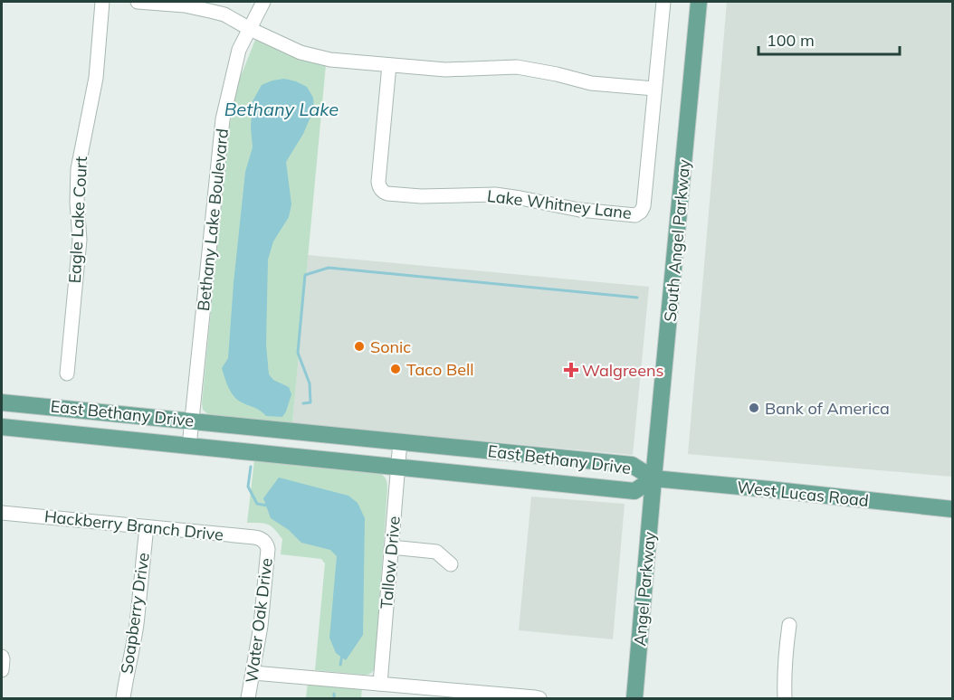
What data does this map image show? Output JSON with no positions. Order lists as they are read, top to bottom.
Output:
{
  "streets": {
    "main road": [
      "South Angel Parkway",
      "East Bethany Drive",
      "West Lucas Road",
      "Angel Parkway"
    ],
    "street": [
      "Lake Whitney Lane",
      "Eagle Lake Court",
      "Bethany Lake Boulevard",
      "Hackberry Branch Drive",
      "Tallow Drive",
      "Soapberry Drive",
      "Water Oak Drive"
    ]
  },
  "crossings": [
    ["Bethany Lake Boulevard", "East Bethany Drive"],
    ["South Angel Parkway", "East Bethany Drive"],
    ["South Angel Parkway", "West Lucas Road"],
    ["South Angel Parkway", "Angel Parkway"],
    ["East Bethany Drive", "West Lucas Road"],
    ["East Bethany Drive", "Tallow Drive"],
    ["East Bethany Drive", "Angel Parkway"],
    ["West Lucas Road", "Angel Parkway"],
    ["Hackberry Branch Drive", "Soapberry Drive"],
    ["Hackberry Branch Drive", "Water Oak Drive"]
  ],
  "water": ["Bethany Lake"],
  "places": {
    "other": ["Sonic", "Taco Bell", "Bank of America"],
    "health": ["Walgreens"]
  },
  "scale_bar": "100 m"
}
